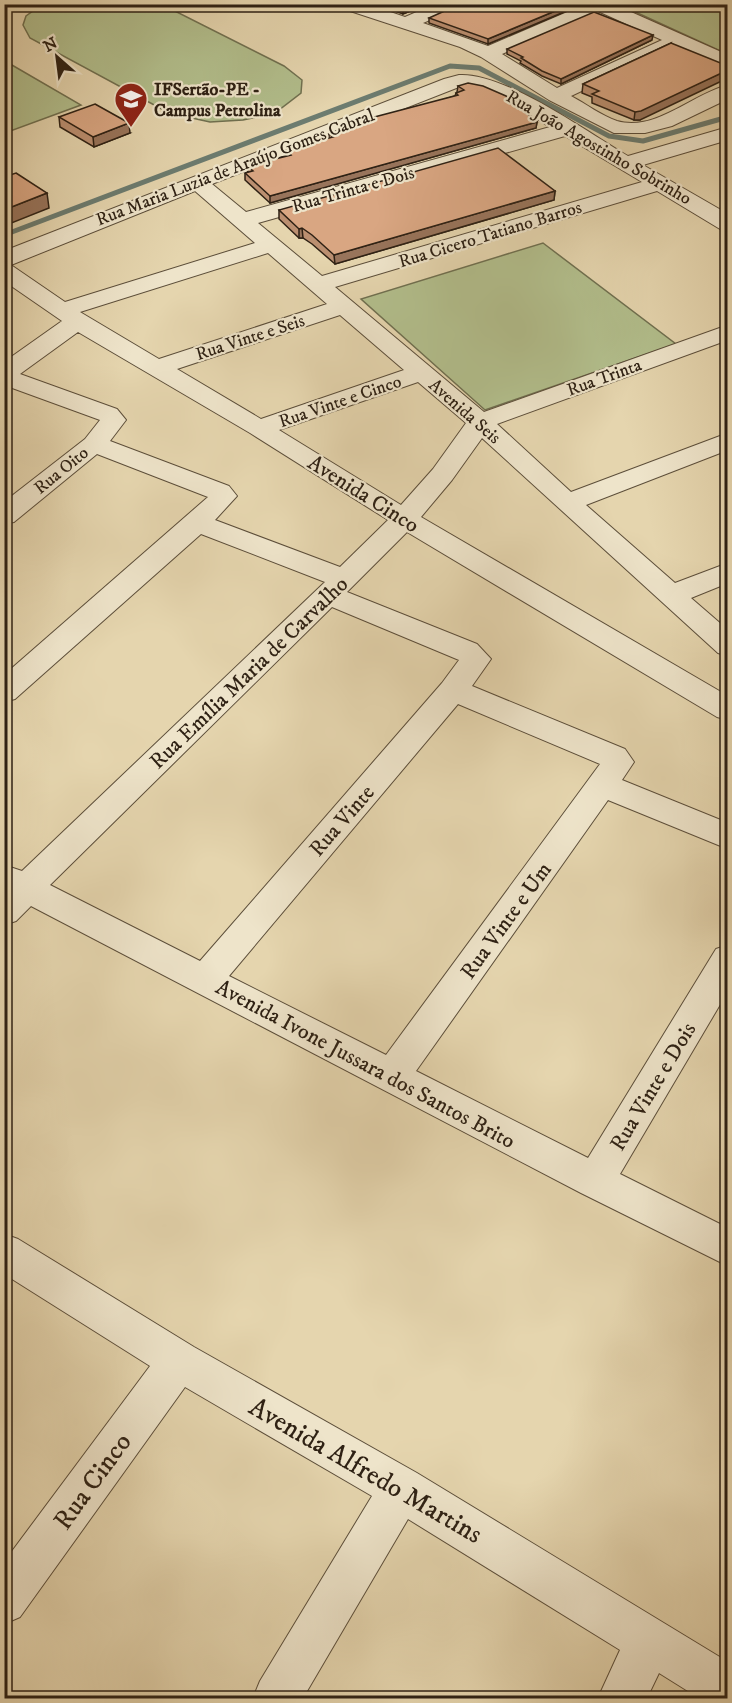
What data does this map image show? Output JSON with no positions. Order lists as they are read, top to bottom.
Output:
{
  "streets": {
    "street": [
      "Rua João Agostinho Sobrinho",
      "Rua Maria Luzia de Araújo Gomes Cabral",
      "Rua Trinta e Dois",
      "Rua Cicero Tatiano Barros",
      "Rua Vinte e Seis",
      "Rua Trinta",
      "Rua Vinte e Cinco",
      "Avenida Seis",
      "Rua Oito",
      "Avenida Cinco",
      "Rua Emília Maria de Carvalho",
      "Rua Vinte",
      "Rua Vinte e Um",
      "Avenida Ivone Jussara dos Santos Brito",
      "Rua Vinte e Dois",
      "Avenida Alfredo Martins",
      "Rua Cinco"
    ]
  },
  "crossings": [
    ["Rua João Agostinho Sobrinho", "Rua Maria Luzia de Araújo Gomes Cabral"],
    ["Rua João Agostinho Sobrinho", "Rua Trinta e Dois"],
    ["Rua João Agostinho Sobrinho", "Rua Cicero Tatiano Barros"],
    ["Rua Maria Luzia de Araújo Gomes Cabral", "Avenida Seis"],
    ["Rua Trinta e Dois", "Avenida Seis"],
    ["Rua Cicero Tatiano Barros", "Avenida Seis"],
    ["Rua Vinte e Seis", "Avenida Seis"],
    ["Rua Vinte e Seis", "Avenida Cinco"],
    ["Rua Trinta", "Avenida Seis"],
    ["Rua Trinta", "Rua Emília Maria de Carvalho"],
    ["Rua Vinte e Cinco", "Avenida Seis"],
    ["Rua Vinte e Cinco", "Avenida Cinco"],
    ["Avenida Seis", "Rua Emília Maria de Carvalho"],
    ["Avenida Cinco", "Rua Emília Maria de Carvalho"],
    ["Rua Emília Maria de Carvalho", "Rua Vinte"],
    ["Rua Emília Maria de Carvalho", "Avenida Ivone Jussara dos Santos Brito"],
    ["Rua Vinte", "Avenida Ivone Jussara dos Santos Brito"],
    ["Rua Vinte e Um", "Avenida Ivone Jussara dos Santos Brito"],
    ["Avenida Ivone Jussara dos Santos Brito", "Rua Vinte e Dois"],
    ["Avenida Alfredo Martins", "Rua Cinco"]
  ],
  "places": {
    "school or university": ["IFSertão-PE - Campus Petrolina"]
  },
  "north": "top left"
}
